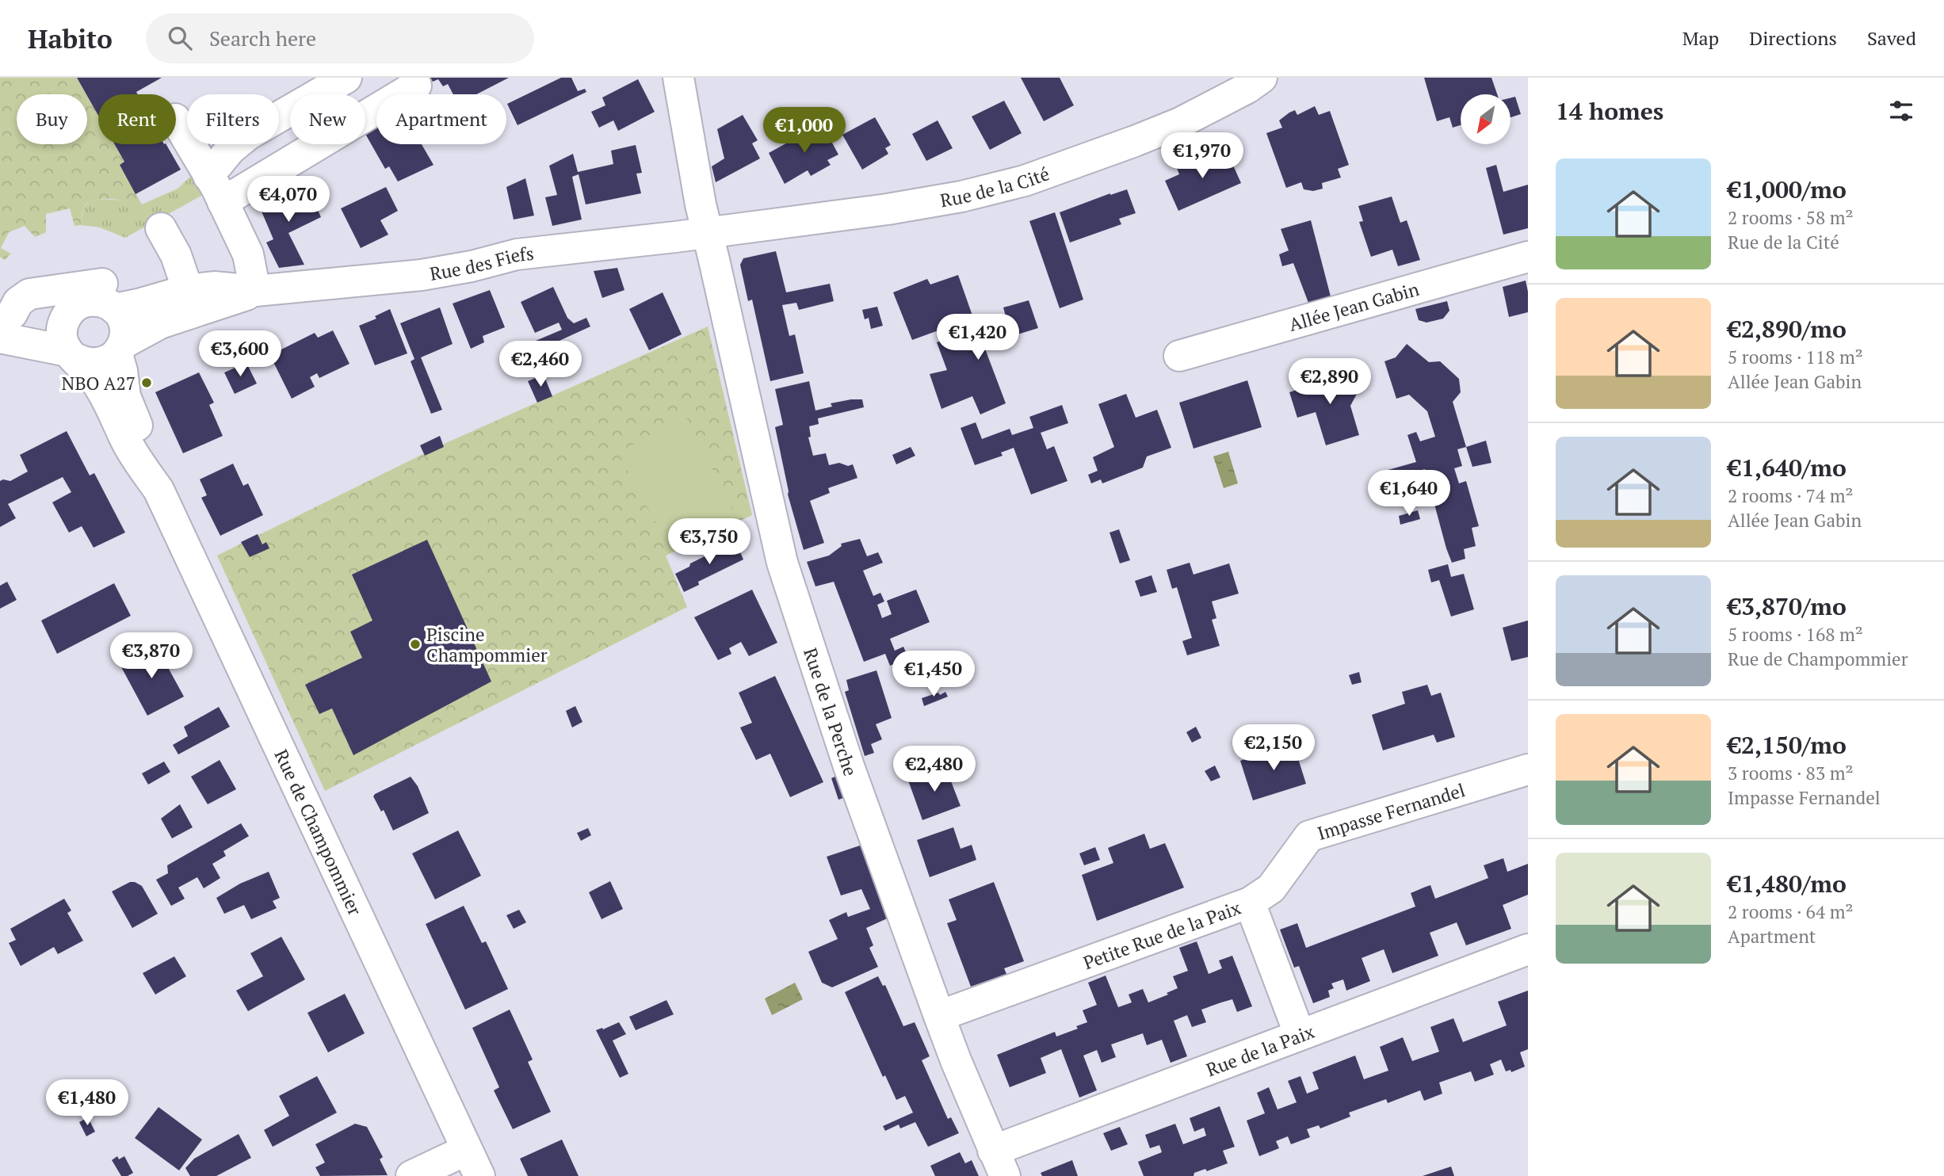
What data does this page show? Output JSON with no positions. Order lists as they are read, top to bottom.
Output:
{
  "streets": {
    "street": [
      "Rue de la Cité",
      "Rue des Fiefs",
      "Allée Jean Gabin",
      "Rue de la Perche",
      "Impasse Fernandel",
      "Rue de Champommier",
      "Petite Rue de la Paix",
      "Rue de la Paix"
    ]
  },
  "crossings": [
    ["Rue de la Cité", "Rue des Fiefs"],
    ["Rue de la Cité", "Rue de la Perche"],
    ["Rue des Fiefs", "Rue de la Perche"],
    ["Rue des Fiefs", "Rue de Champommier"],
    ["Rue de la Perche", "Petite Rue de la Paix"],
    ["Rue de la Perche", "Rue de la Paix"],
    ["Impasse Fernandel", "Petite Rue de la Paix"],
    ["Petite Rue de la Paix", "Rue de la Paix"]
  ],
  "places": ["NBO A27", "Piscine Champommier"],
  "north": "bottom left",
  "page": {
    "header": "Habito",
    "search": "Search here",
    "nav": ["Map", "Directions", "Saved"],
    "heading": "14 homes",
    "chip": [
      "Buy",
      "Rent",
      "Filters",
      "New",
      "Apartment"
    ],
    "price": [
      "€1,000",
      "€1,970",
      "€4,070",
      "€1,420",
      "€3,600",
      "€2,460",
      "€2,890",
      "€1,640",
      "€3,750",
      "€3,870",
      "€1,450",
      "€2,150",
      "€2,480",
      "€1,480"
    ],
    "list": [
      {
        "name": "€1,000/mo",
        "note": "2 rooms · 58 m² · Rue de la Cité"
      },
      {
        "name": "€2,890/mo",
        "note": "5 rooms · 118 m² · Allée Jean Gabin"
      },
      {
        "name": "€1,640/mo",
        "note": "2 rooms · 74 m² · Allée Jean Gabin"
      },
      {
        "name": "€3,870/mo",
        "note": "5 rooms · 168 m² · Rue de Champommier"
      },
      {
        "name": "€2,150/mo",
        "note": "3 rooms · 83 m² · Impasse Fernandel"
      },
      {
        "name": "€1,480/mo",
        "note": "2 rooms · 64 m² · Apartment"
      }
    ]
  }
}
